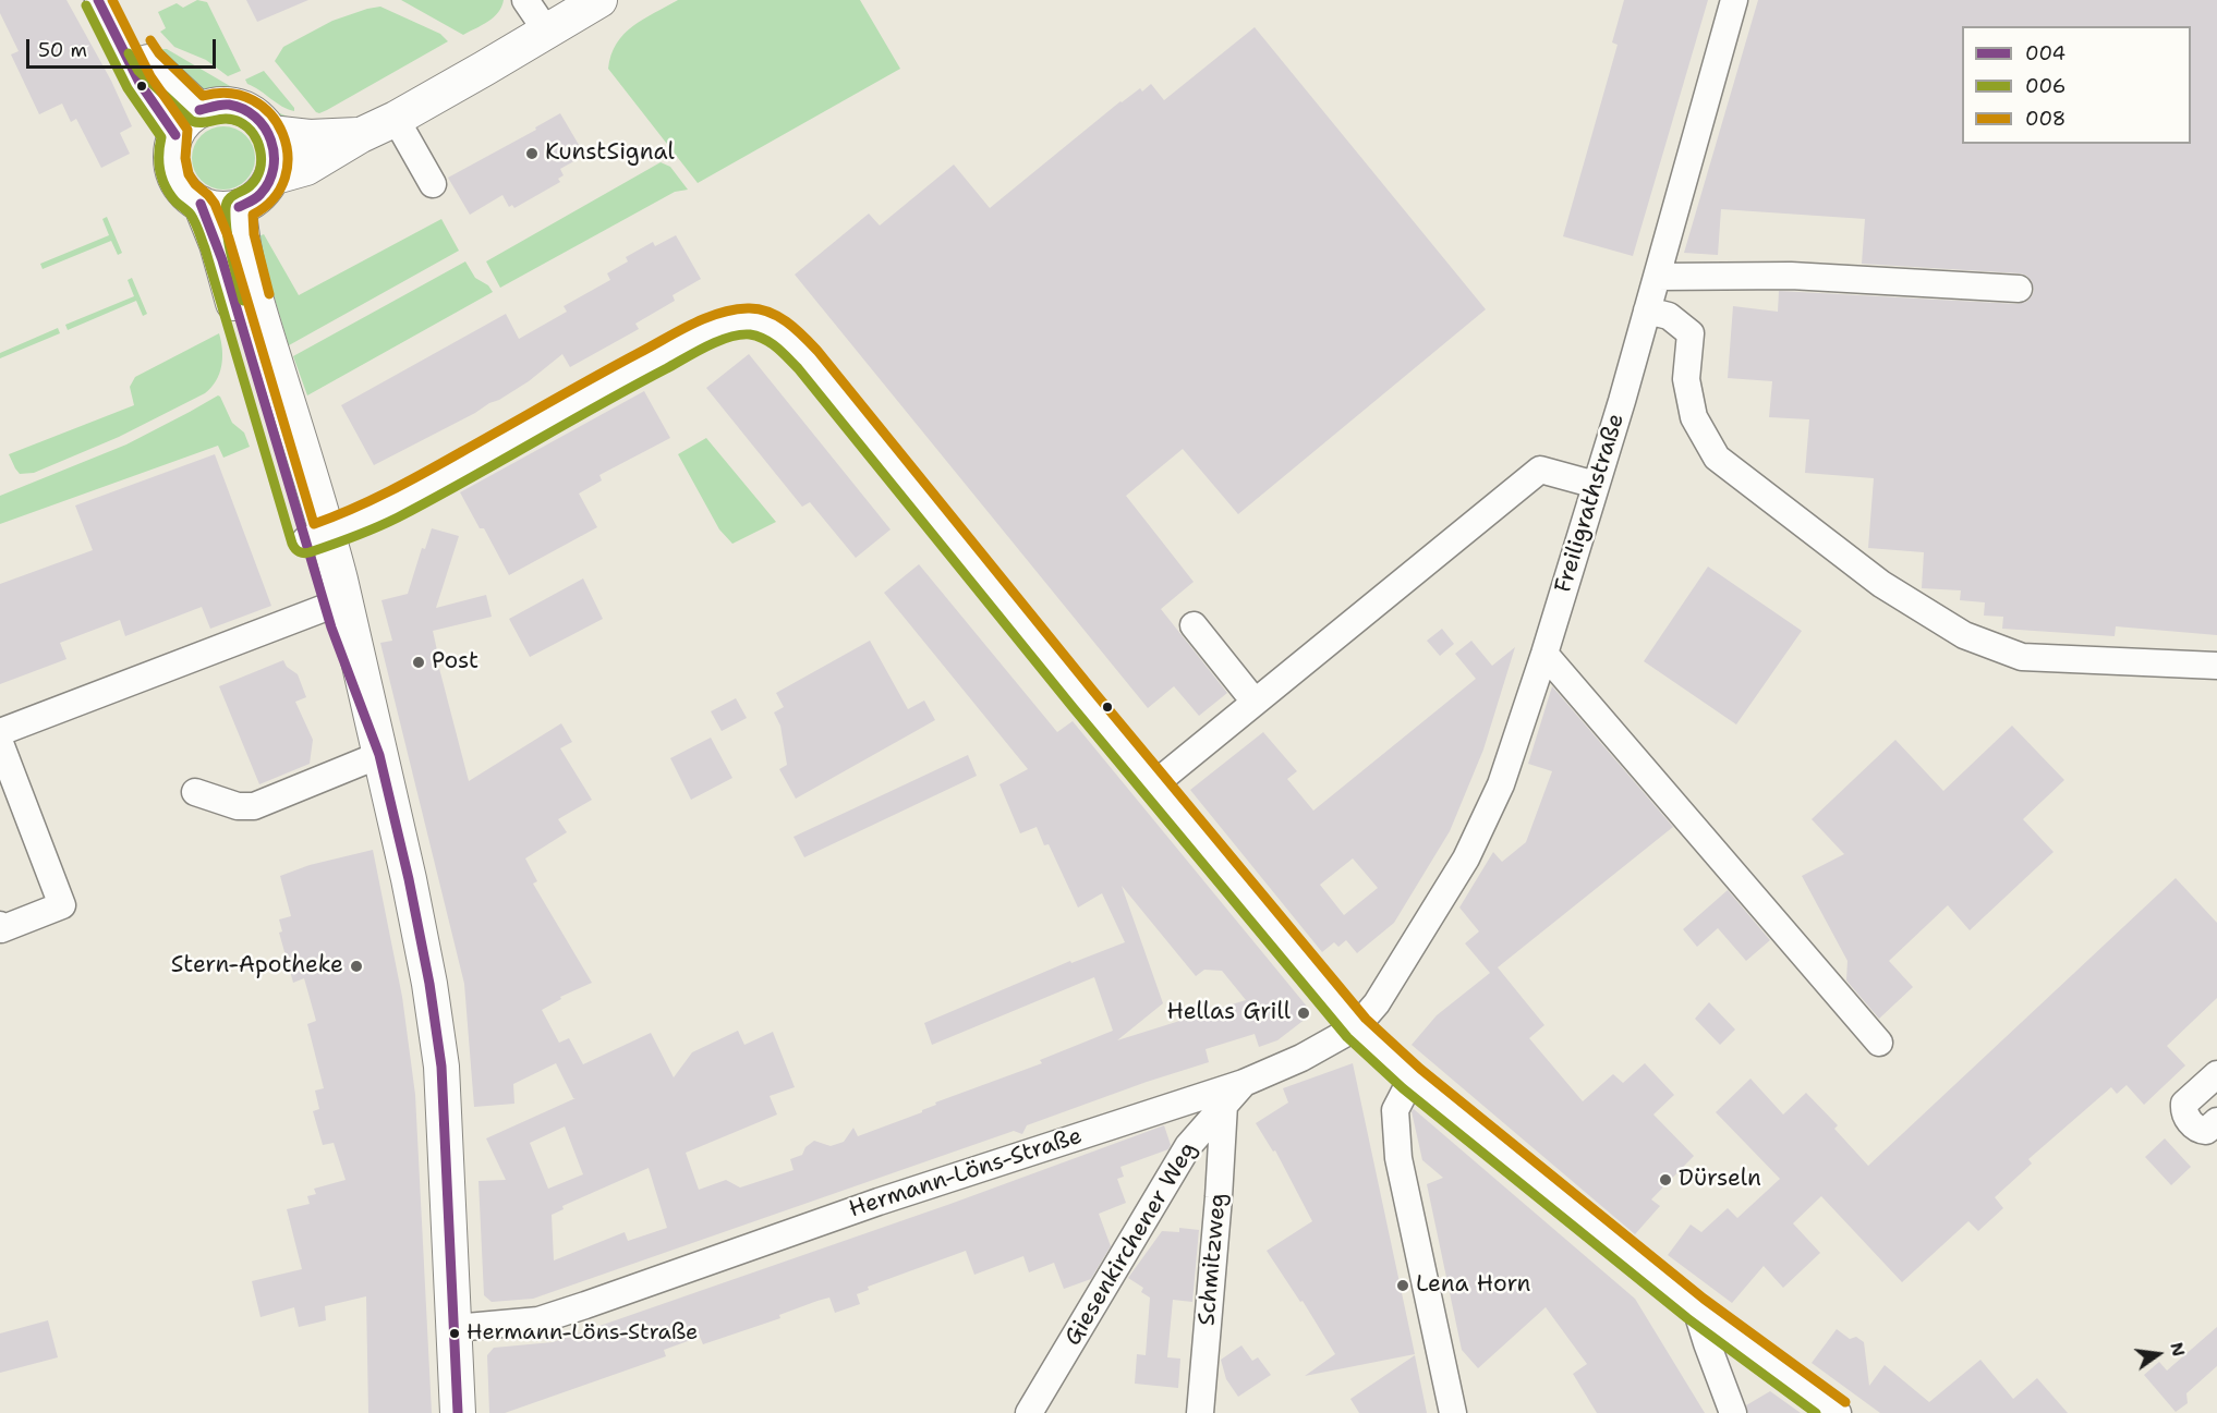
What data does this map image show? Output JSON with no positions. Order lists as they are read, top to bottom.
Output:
{
  "streets": {
    "street": [
      "Freiligrathstraße",
      "Hermann-Löns-Straße",
      "Giesenkirchener Weg",
      "Schmitzweg"
    ]
  },
  "crossings": [
    ["Freiligrathstraße", "Hermann-Löns-Straße"],
    ["Hermann-Löns-Straße", "Giesenkirchener Weg"],
    ["Giesenkirchener Weg", "Schmitzweg"]
  ],
  "places": [
    "KunstSignal",
    "Post",
    "Stern-Apotheke",
    "Hellas Grill",
    "Dürseln",
    "Lena Horn",
    "Hermann-Löns-Straße"
  ],
  "lines": ["transit line 004", "transit line 008", "transit line 006"],
  "legend": ["004", "006", "008"],
  "scale_bar": "50 m",
  "north": "right"
}
